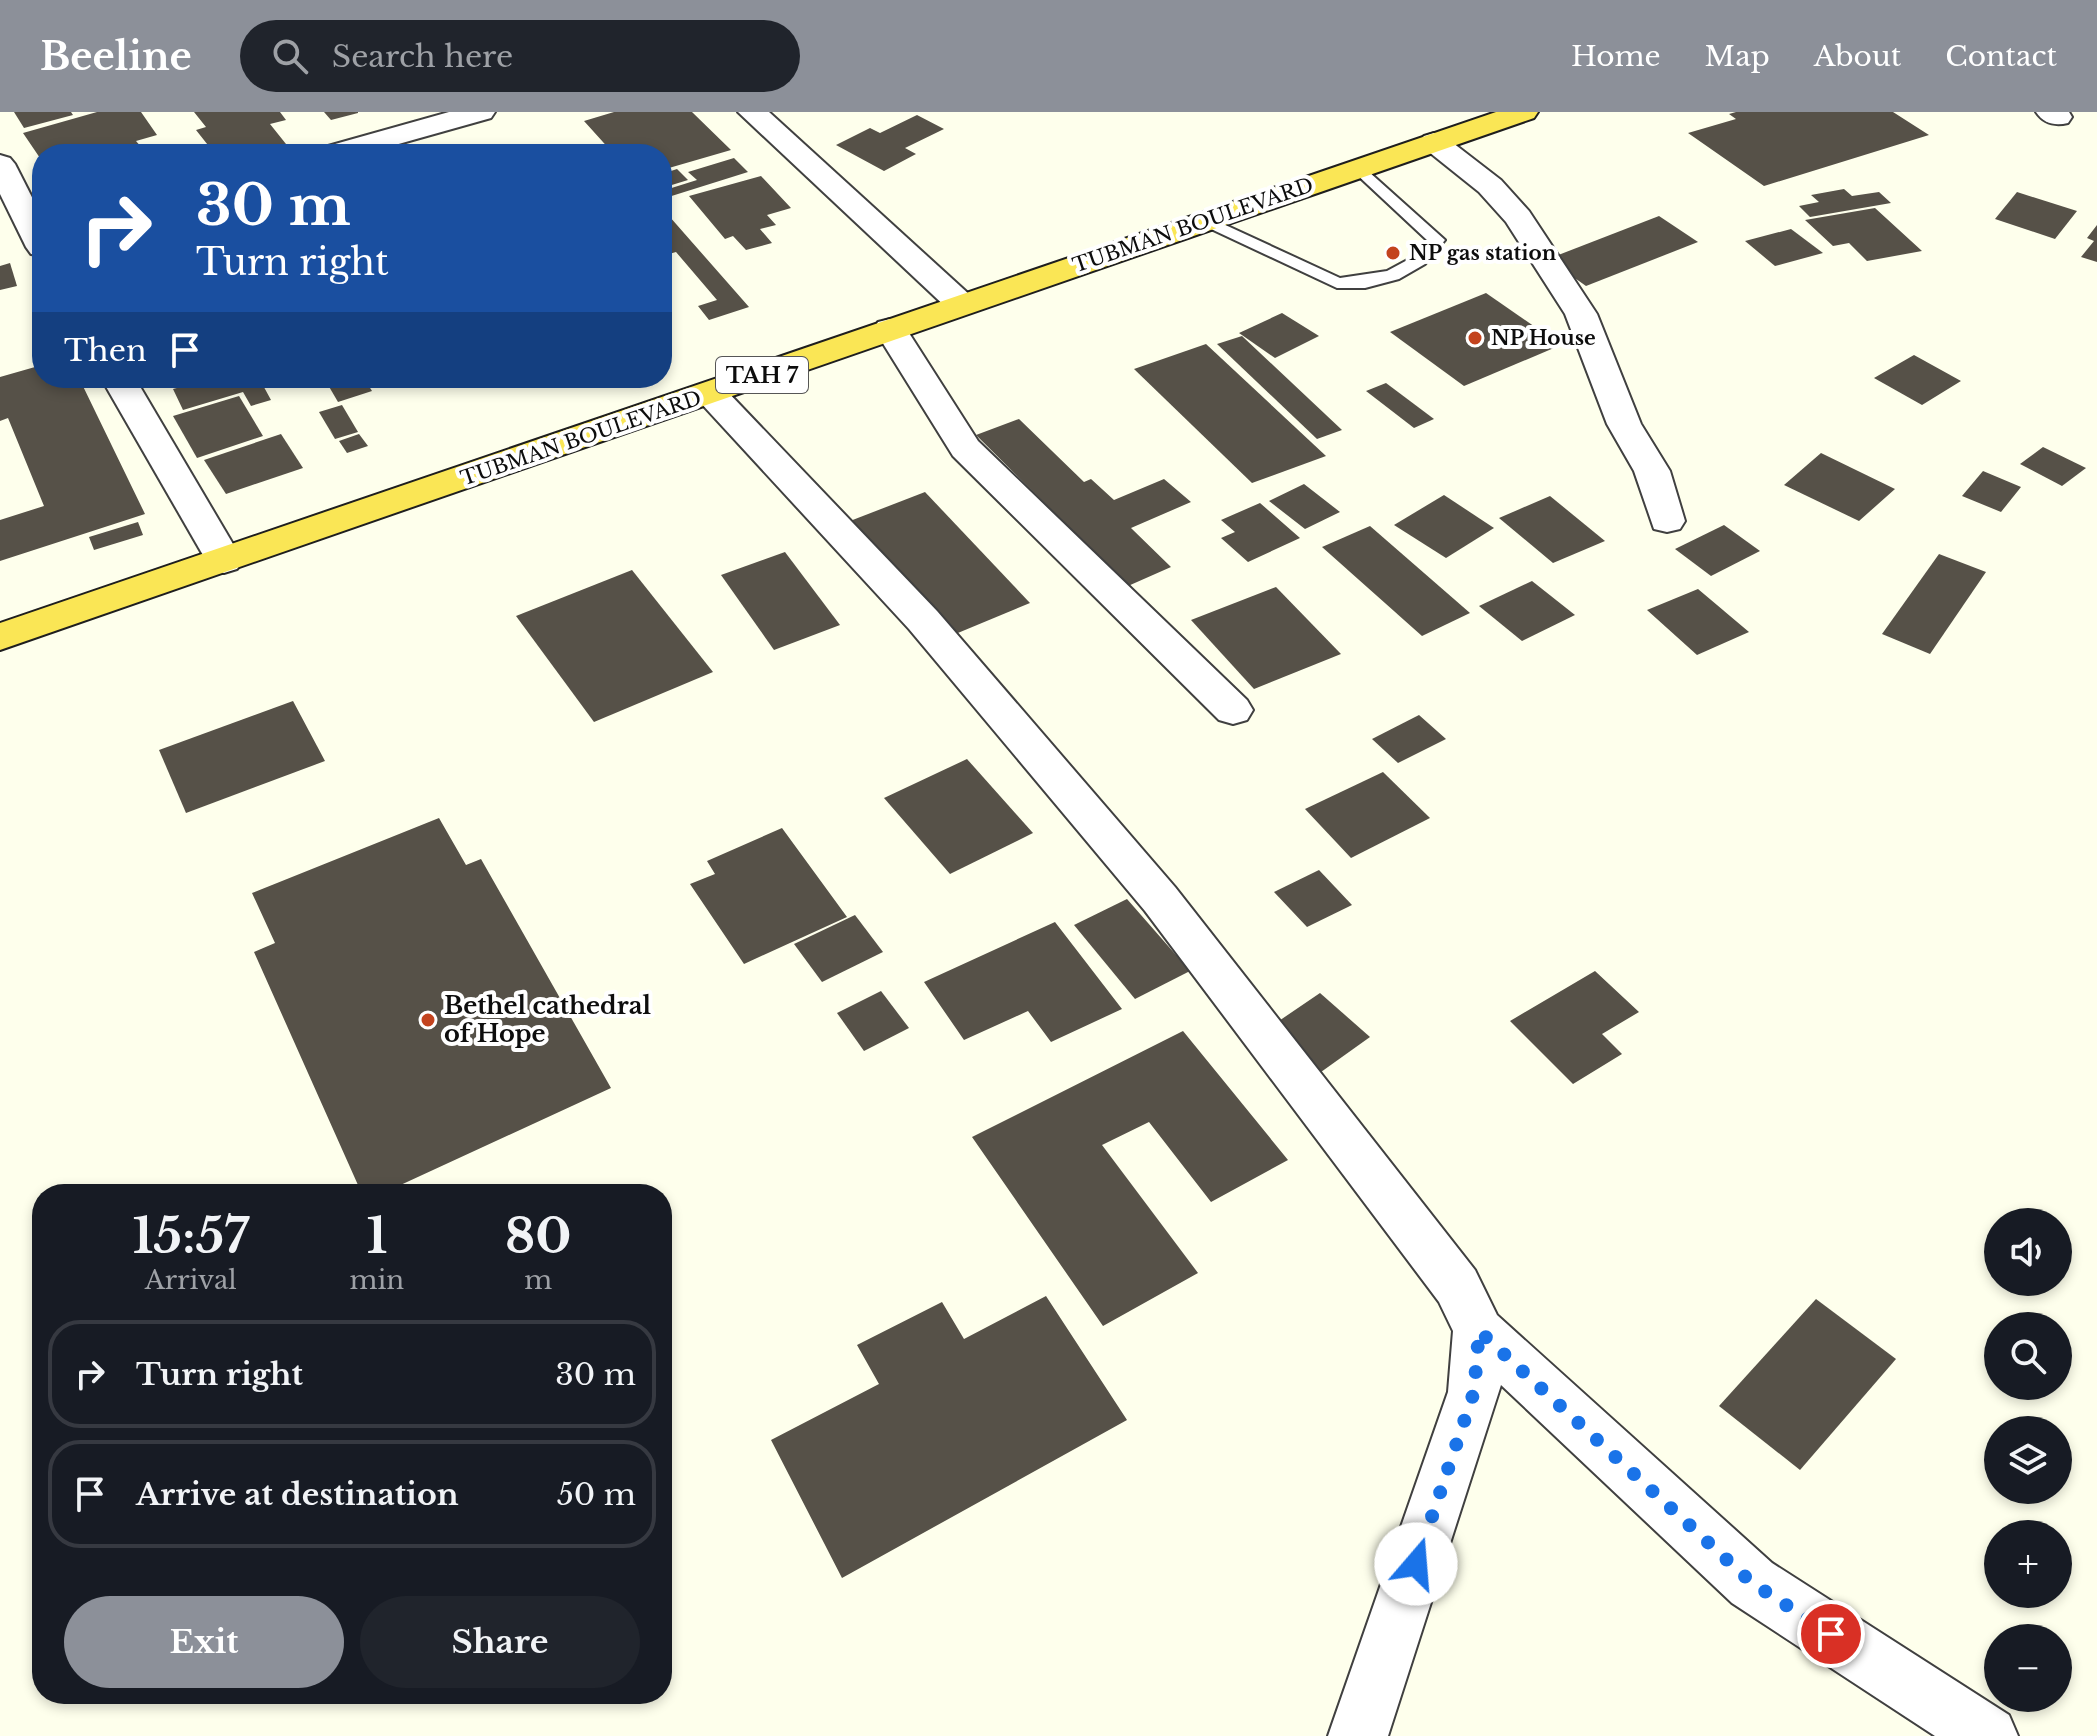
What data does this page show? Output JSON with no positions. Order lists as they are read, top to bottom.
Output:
{
  "streets": {
    "highway": ["TUBMAN BOULEVARD", "TAH 7"]
  },
  "places": ["NP gas station", "NP House", "Bethel cathedral of Hope"],
  "page": {
    "header": "Beeline",
    "search": "Search here",
    "nav": [
      "Home",
      "Map",
      "About",
      "Contact"
    ],
    "turn": ["30 m", "Turn right"],
    "then": "Then",
    "eta": [
      "15:57",
      "Arrival",
      "1",
      "min",
      "80",
      "m"
    ],
    "map_buttons": ["+", "−"],
    "list": [
      {
        "name": "Turn right",
        "value": "30 m"
      },
      {
        "name": "Arrive at destination",
        "value": "50 m"
      }
    ],
    "buttons": ["Exit", "Share"]
  }
}
